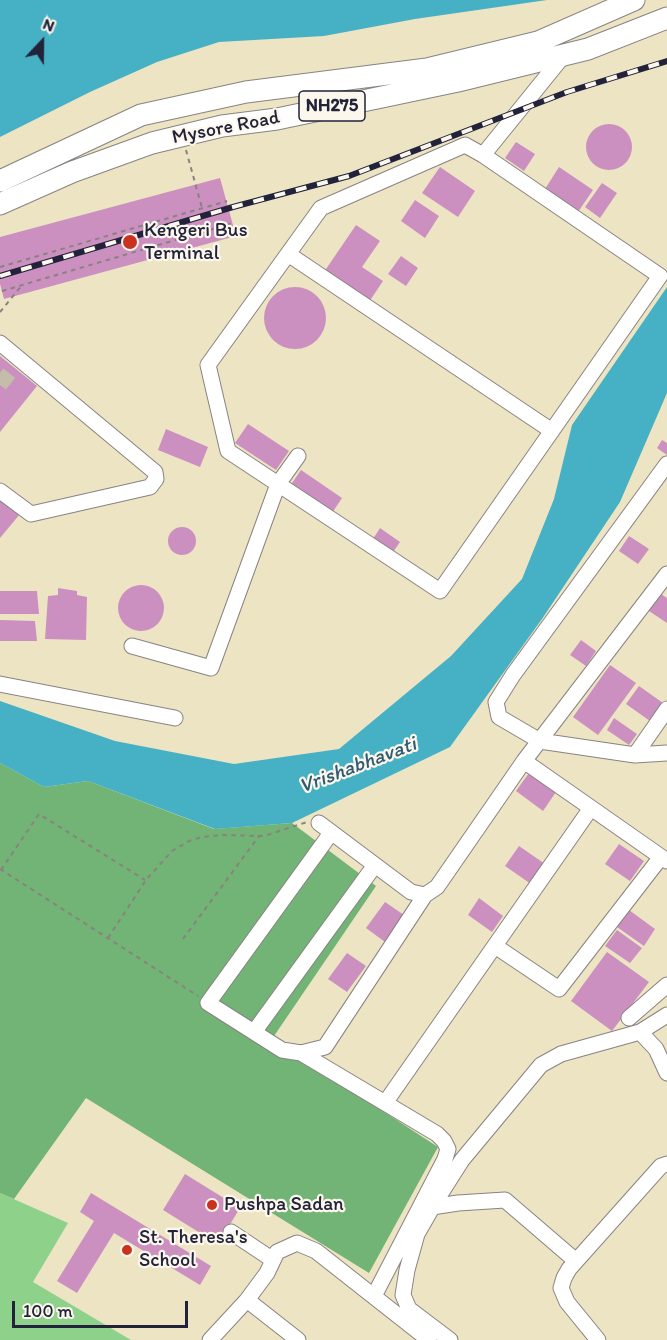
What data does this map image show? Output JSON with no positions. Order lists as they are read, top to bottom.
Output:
{
  "streets": {
    "highway": ["NH275", "Mysore Road"]
  },
  "water": ["Vrishabhavati"],
  "places": ["Kengeri Bus Terminal", "Pushpa Sadan", "St. Theresa's School"],
  "scale_bar": "100 m",
  "north": "top"
}
